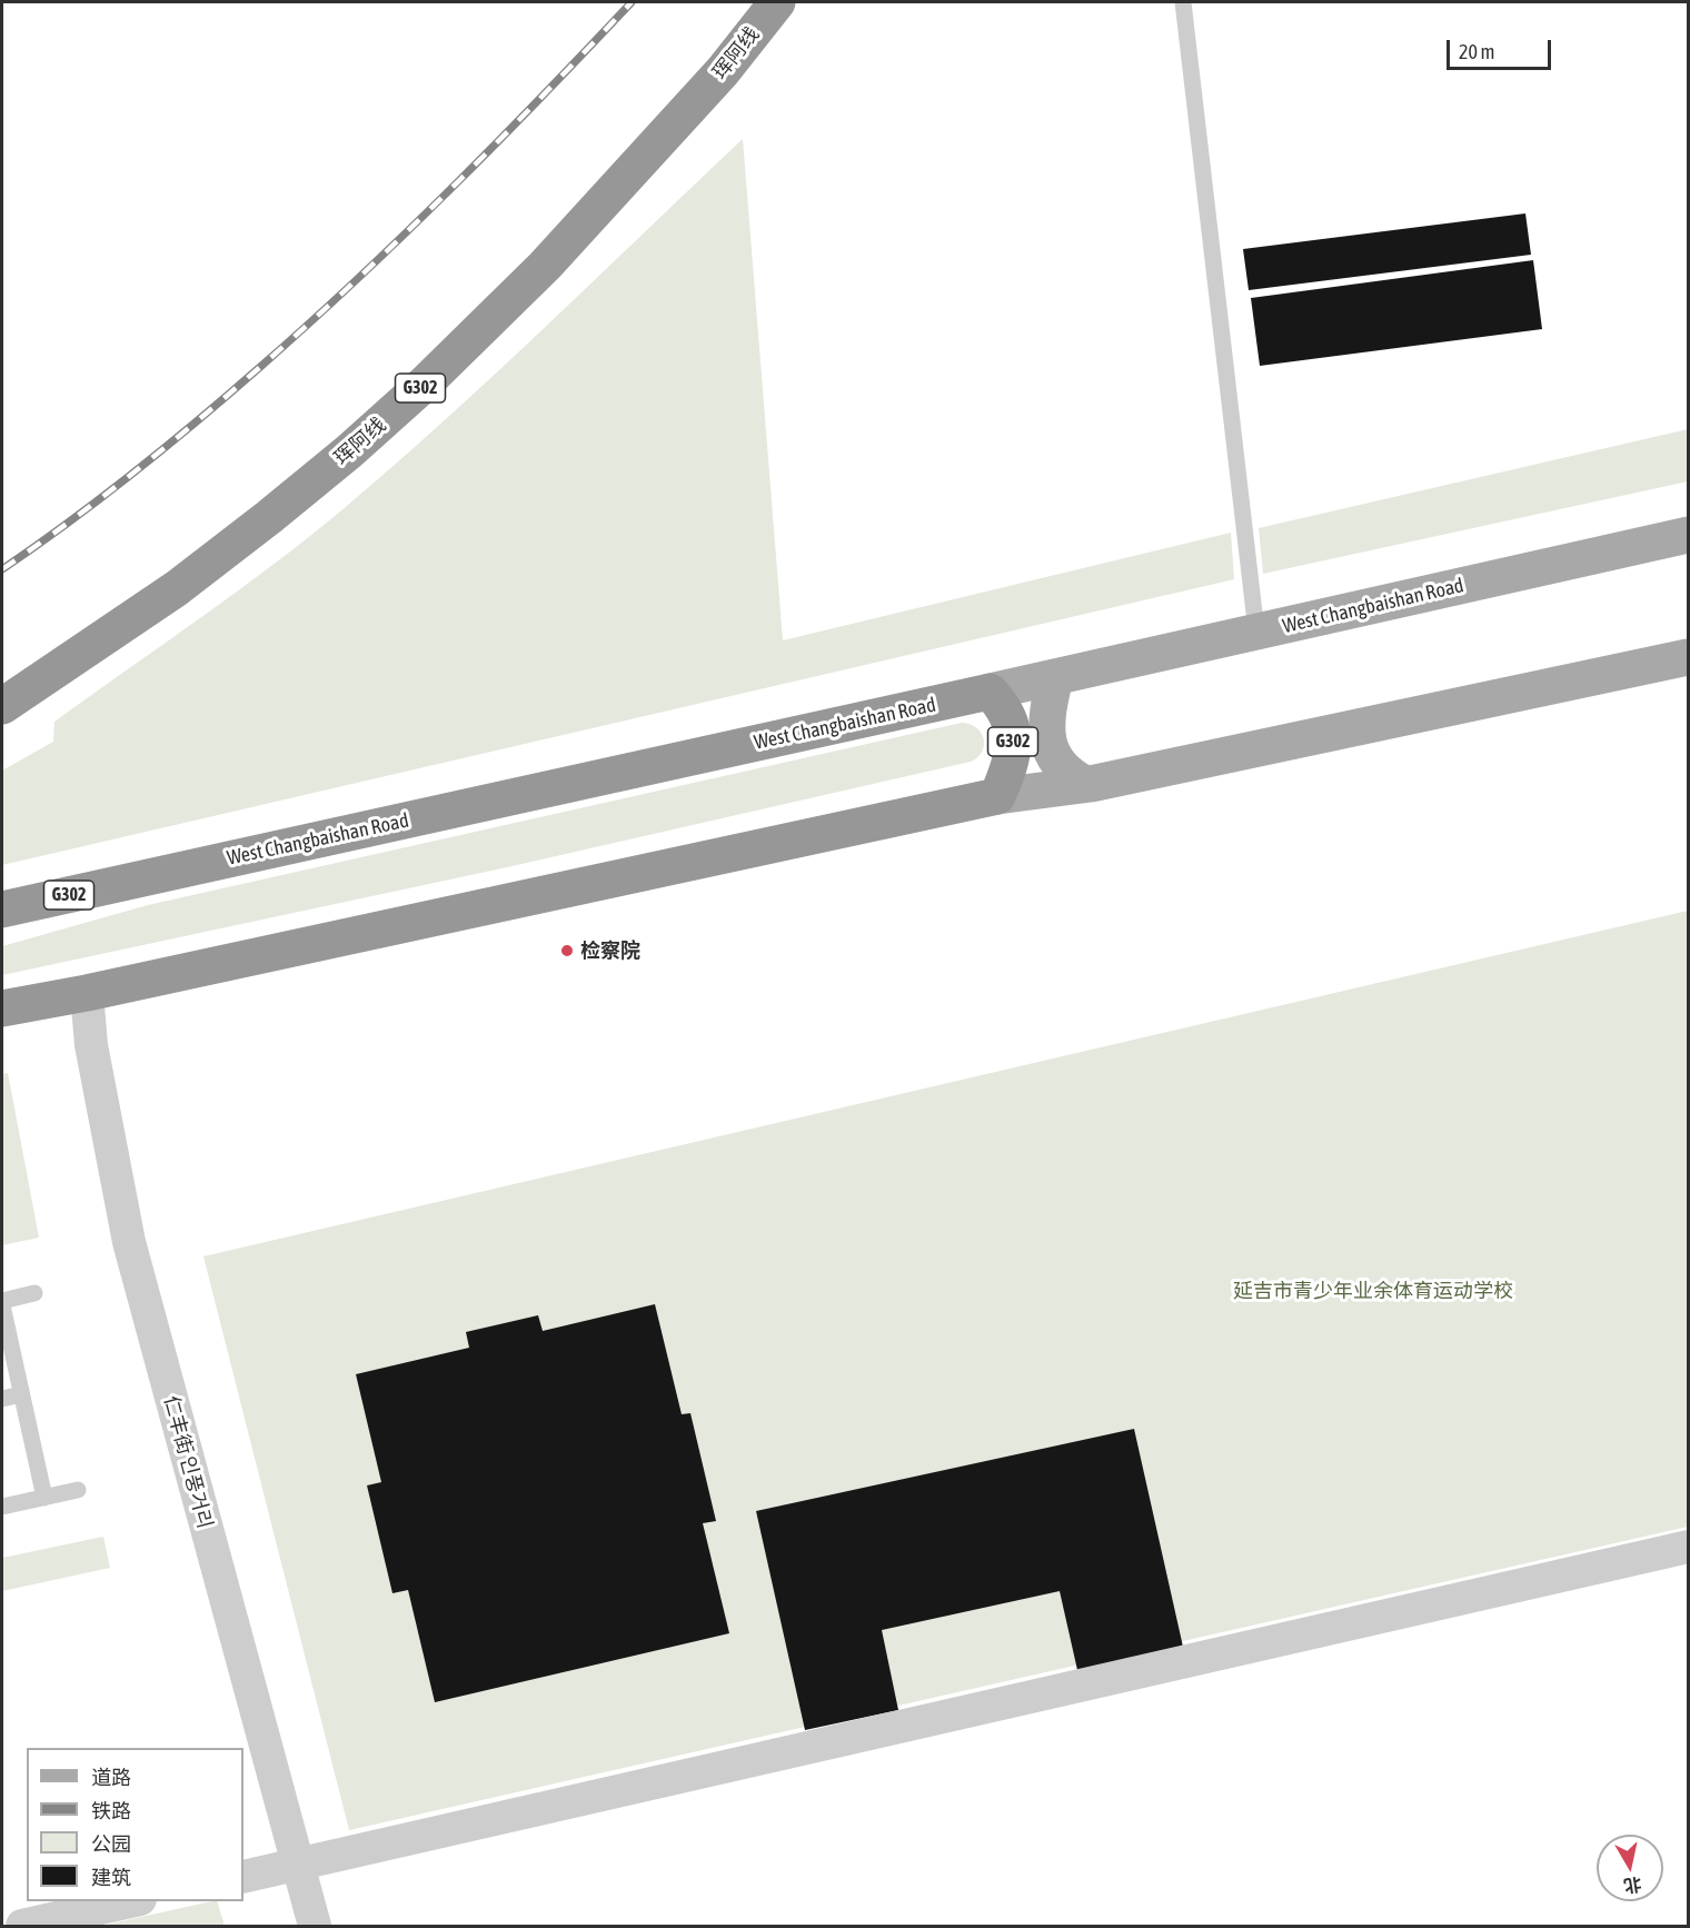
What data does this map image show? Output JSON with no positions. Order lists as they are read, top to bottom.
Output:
{
  "streets": {
    "highway": ["珲阿线", "G302", "West Changbaishan Road"],
    "street": ["仁丰街 인풍거리"]
  },
  "crossings": [
    ["G302", "West Changbaishan Road"]
  ],
  "parks": ["延吉市青少年业余体育运动学校"],
  "places": ["检察院"],
  "legend": [
    "道路",
    "铁路",
    "公园",
    "建筑"
  ],
  "scale_bar": "20 m",
  "north": "bottom"
}
